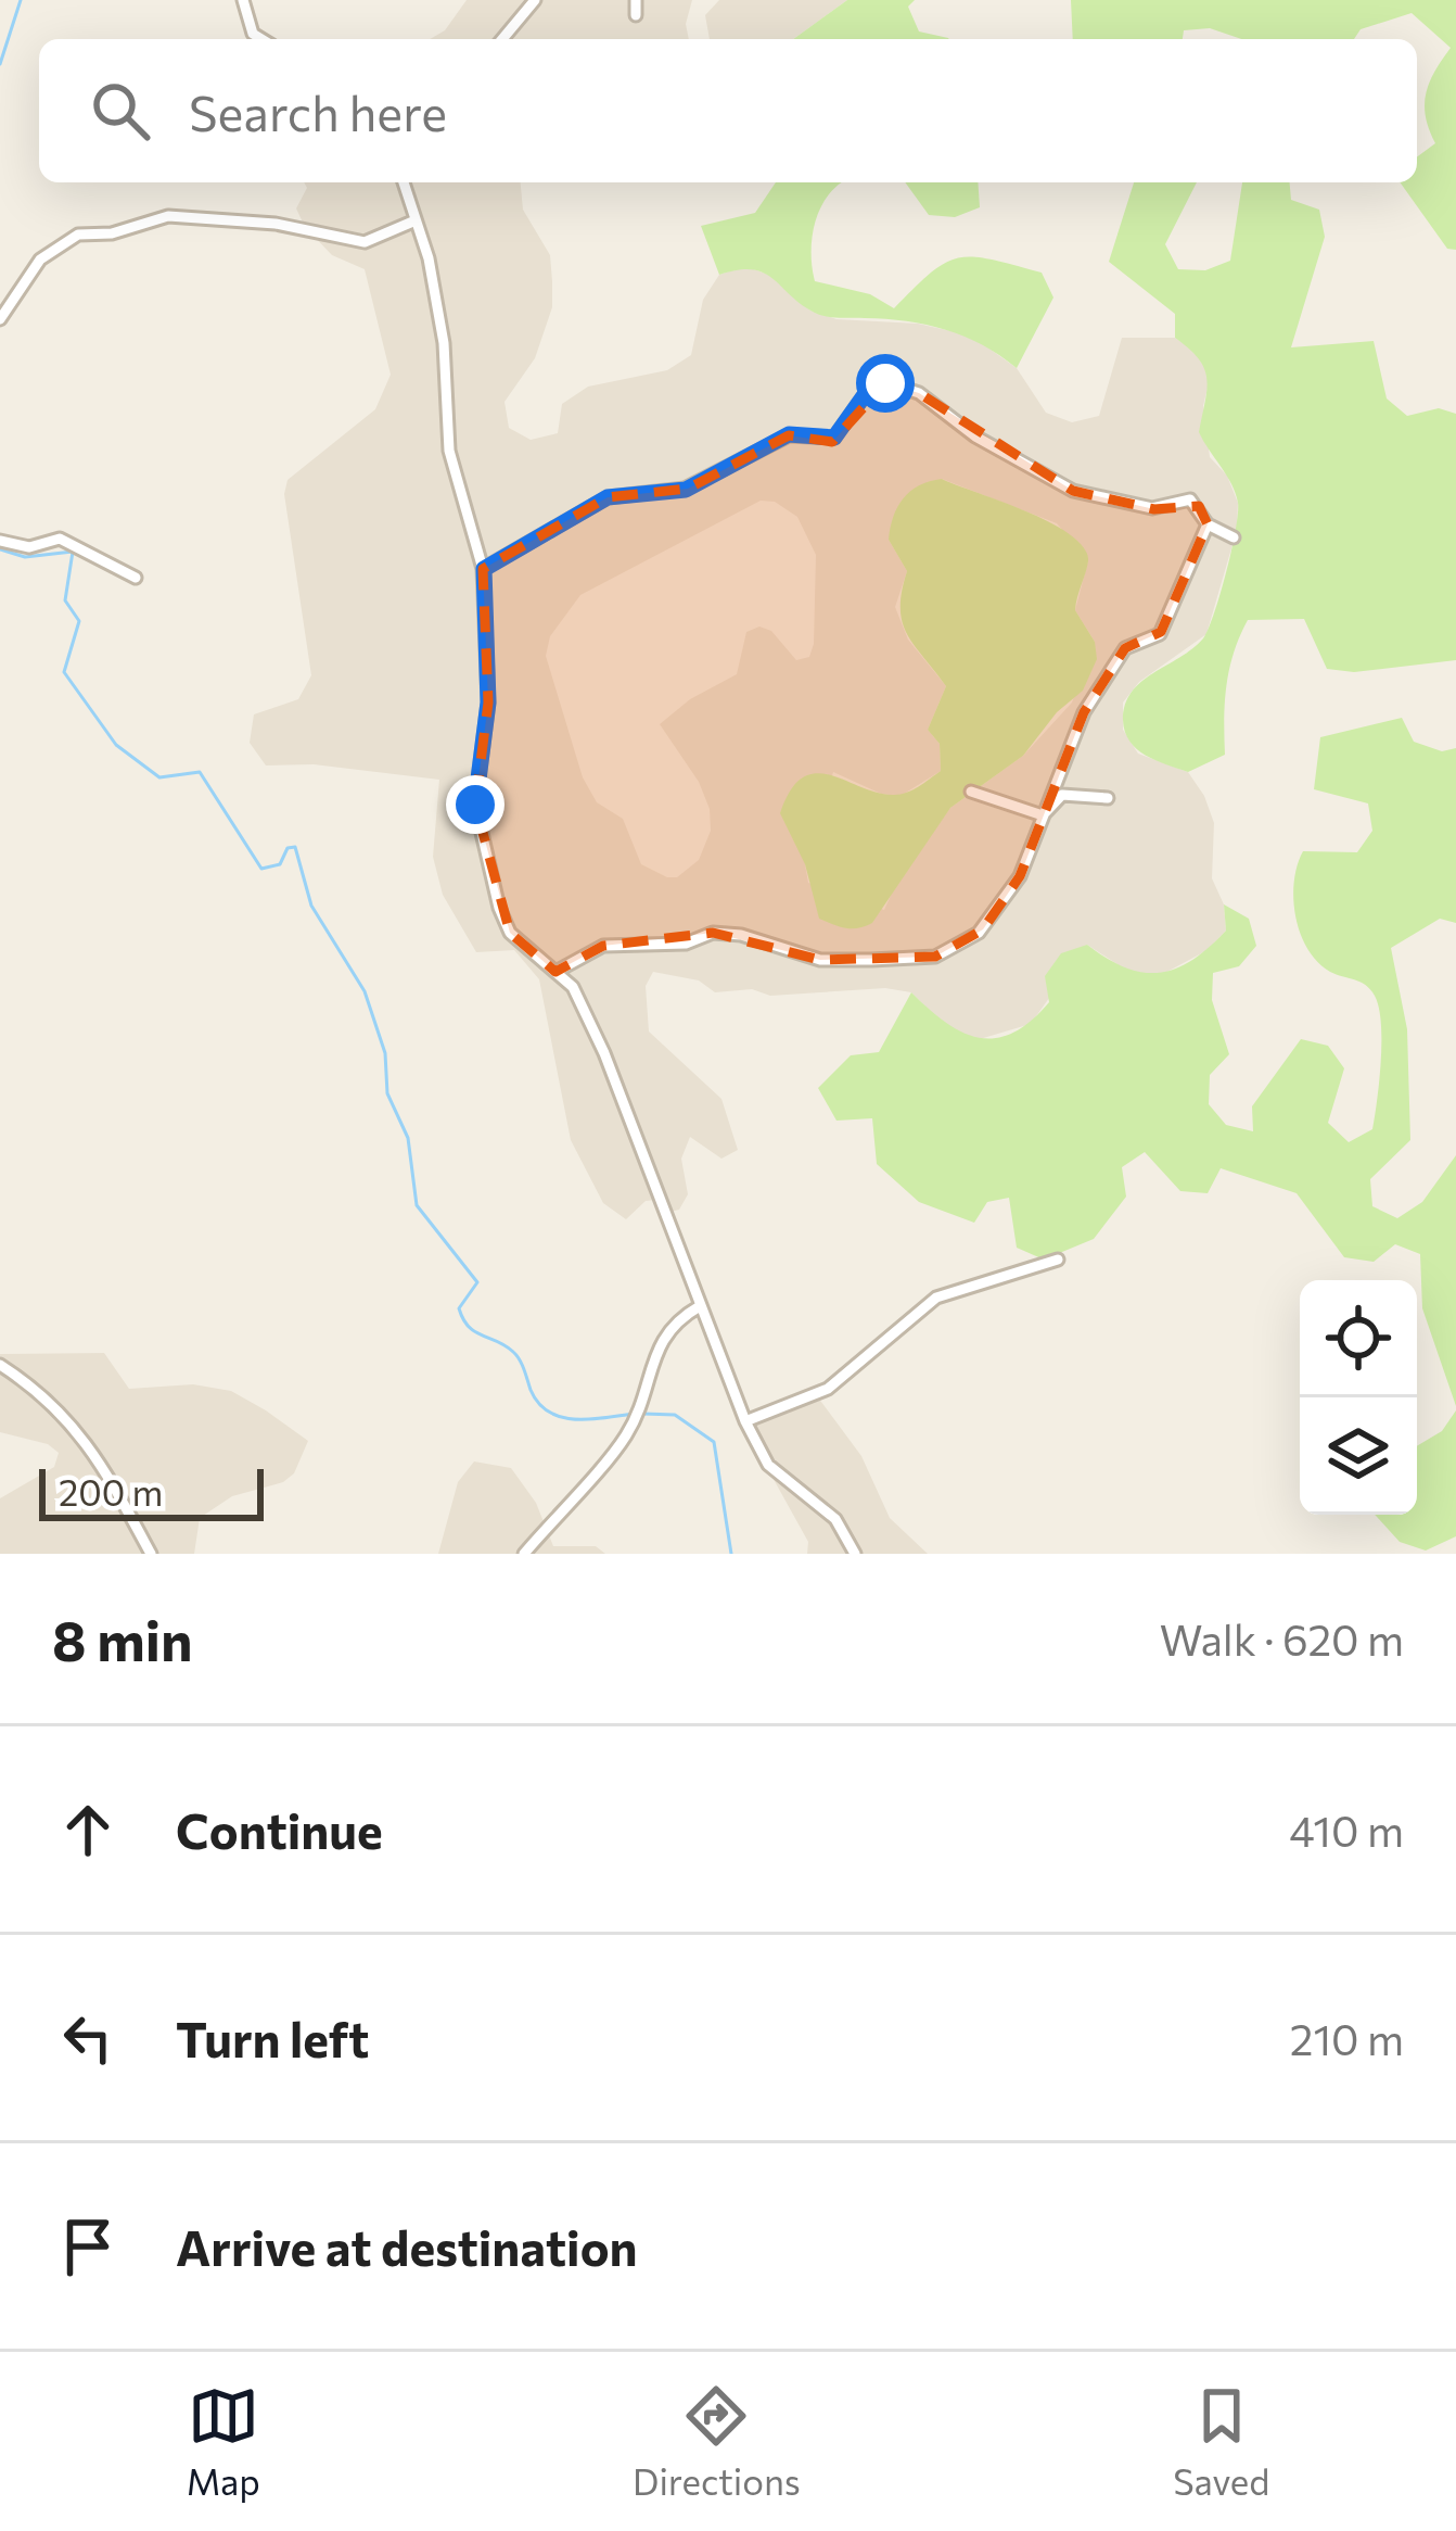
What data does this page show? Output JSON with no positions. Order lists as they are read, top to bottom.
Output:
{
  "scale_bar": "200 m",
  "page": {
    "search": "Search here",
    "scale": "200 m",
    "heading": ["8 min", "Walk · 620 m"],
    "list": [
      ["Continue", "410 m"],
      ["Turn left", "210 m"],
      "Arrive at destination"
    ],
    "nav": ["Map", "Directions", "Saved"]
  }
}
